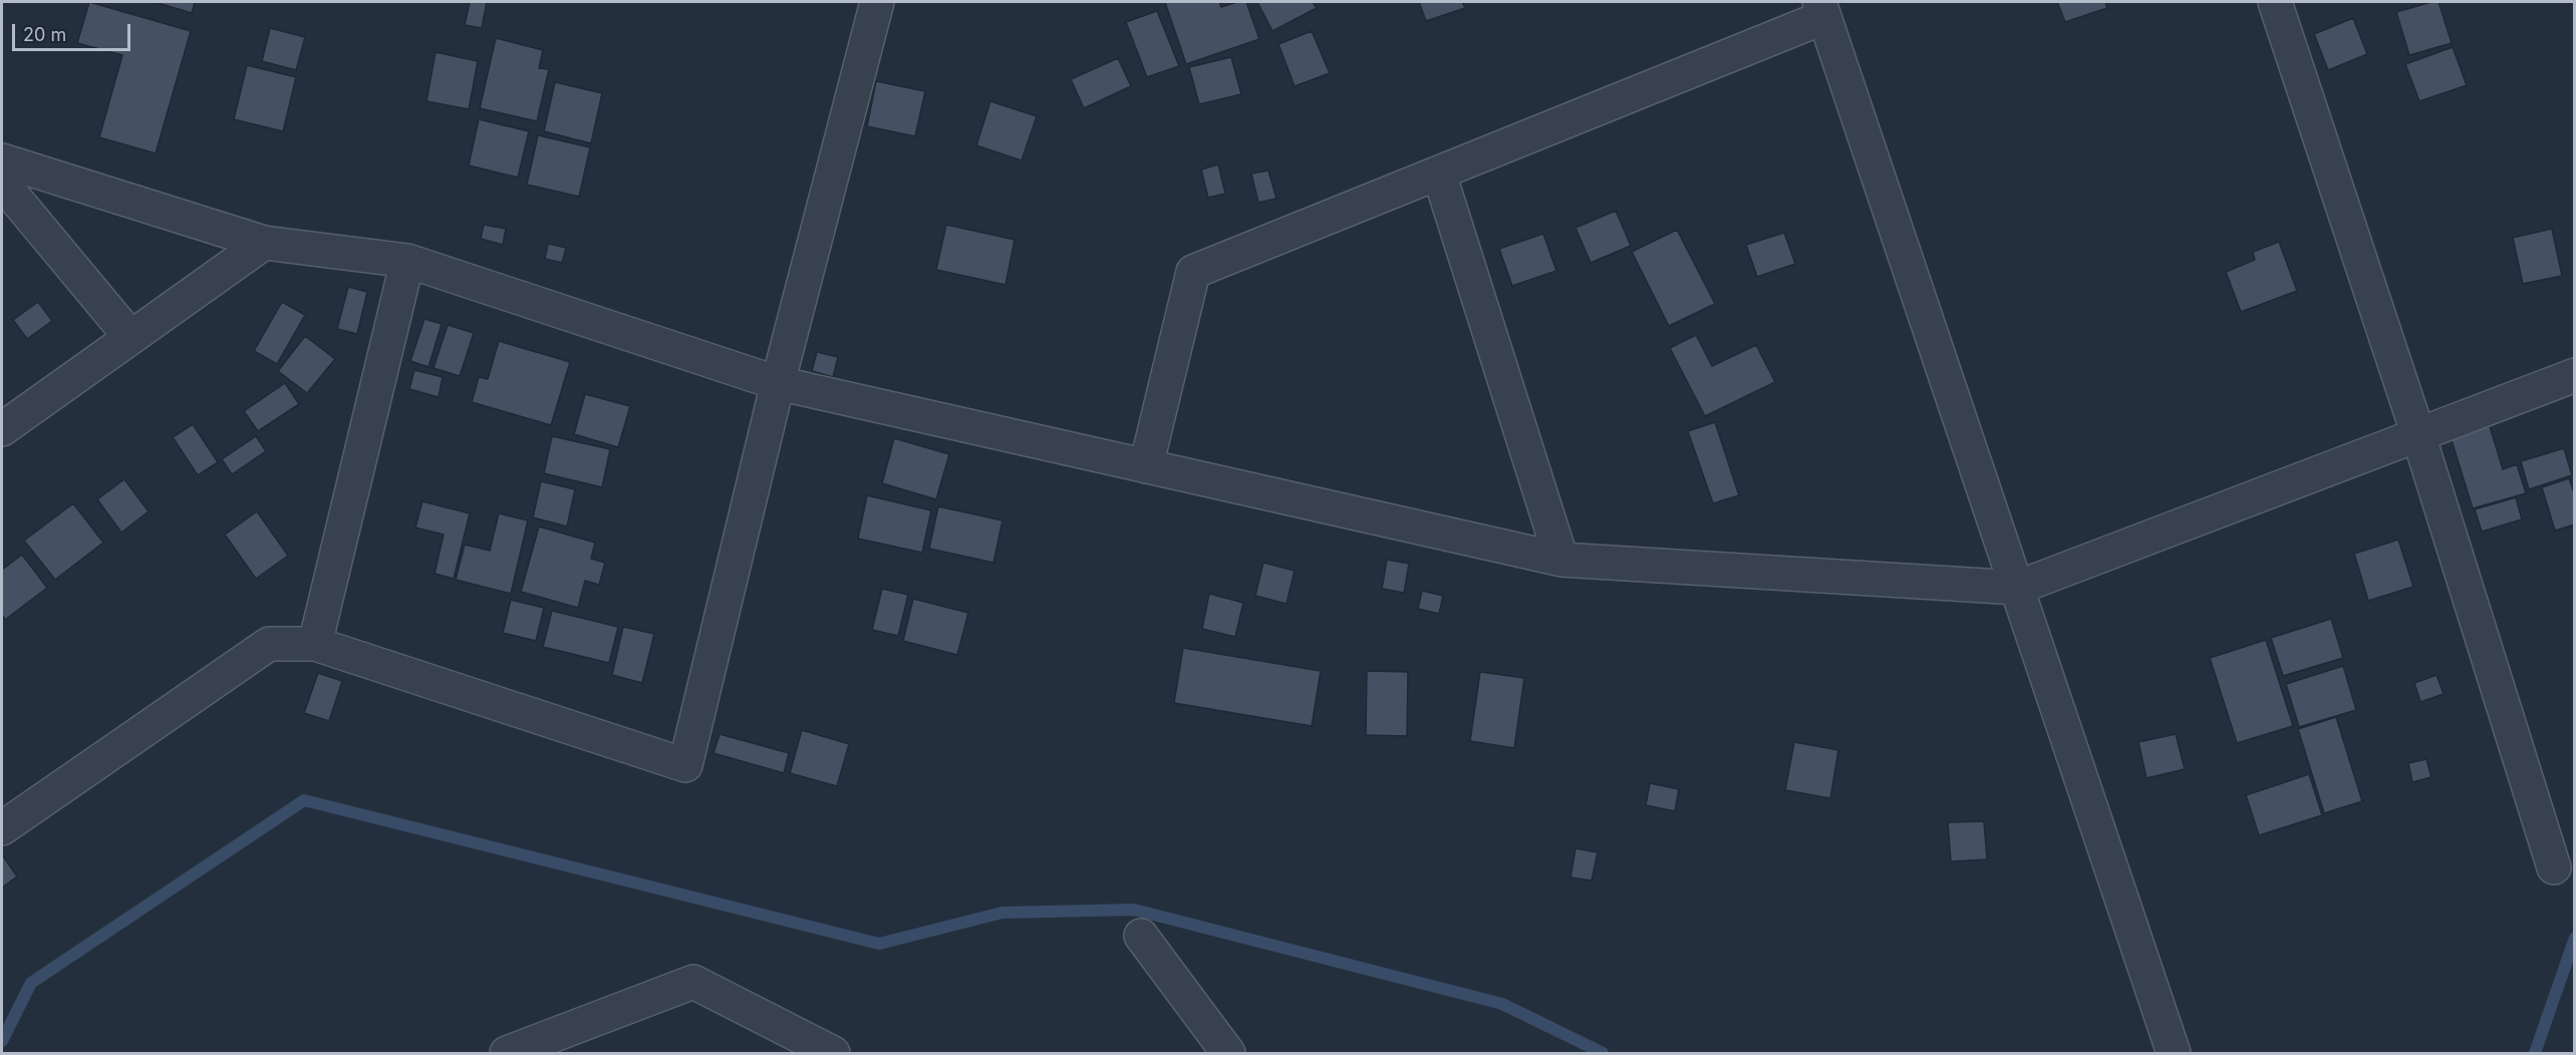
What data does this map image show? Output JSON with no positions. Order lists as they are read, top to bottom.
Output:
{
  "scale_bar": "20 m"
}
